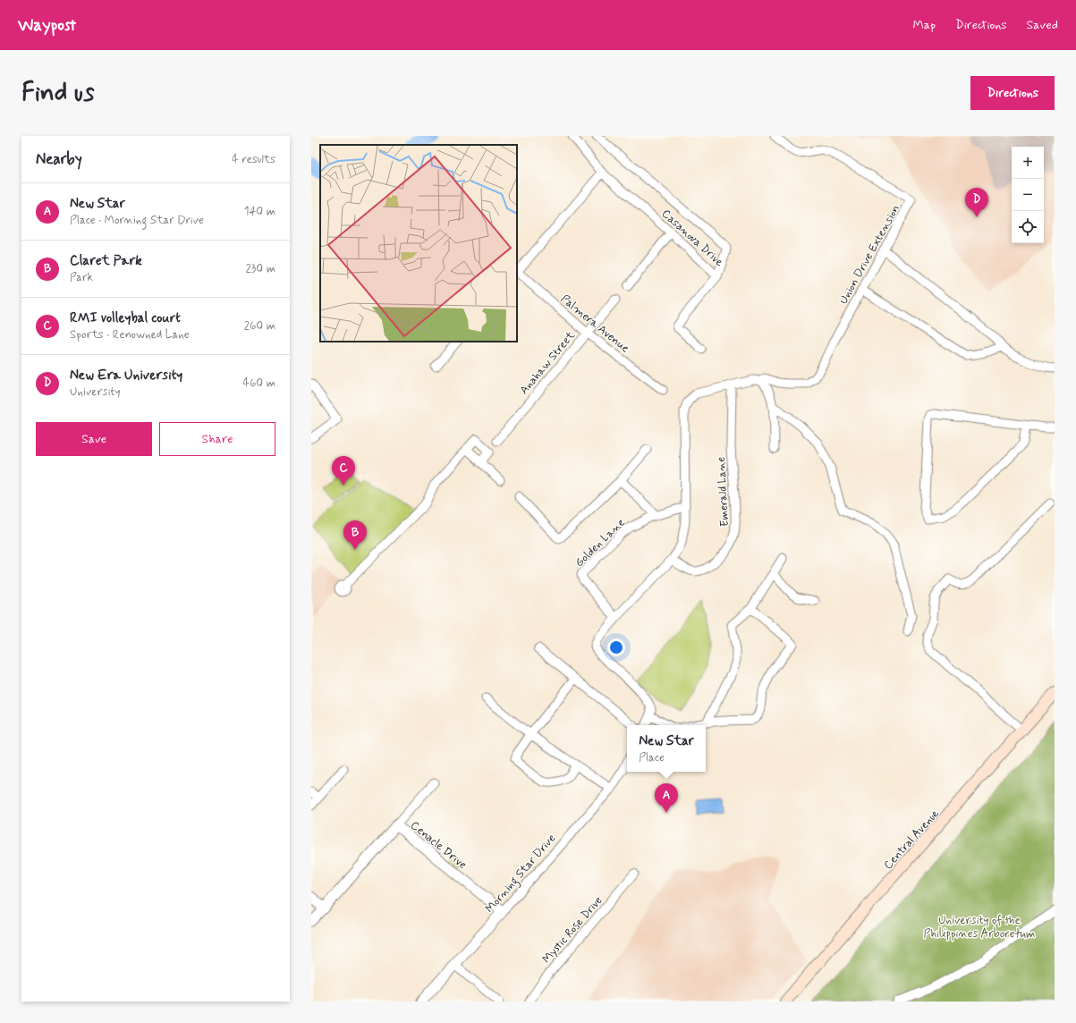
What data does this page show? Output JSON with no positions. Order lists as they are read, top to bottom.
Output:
{
  "streets": {
    "main road": ["Central Avenue"],
    "street": [
      "Casanova Drive",
      "Union Drive Extension",
      "Palmera Avenue",
      "Anahaw Street",
      "Emerald Lane",
      "Golden Lane",
      "Cenacle Drive",
      "Morning Star Drive",
      "Mystic Rose Drive"
    ]
  },
  "crossings": [
    ["Palmera Avenue", "Anahaw Street"],
    ["Cenacle Drive", "Morning Star Drive"]
  ],
  "parks": ["University of the Philippines Arboretum"],
  "page": {
    "header": "Waypost",
    "nav": ["Map", "Directions", "Saved"],
    "buttons": [
      "Directions",
      ["Save", "Share"]
    ],
    "title": "Find us",
    "heading": ["Nearby", "4 results"],
    "map_buttons": ["+", "−"],
    "list": [
      {
        "mark": "A",
        "name": "New Star",
        "note": "Place · Morning Star Drive",
        "value": "140 m"
      },
      {
        "mark": "B",
        "name": "Claret Park",
        "note": "Park",
        "value": "230 m"
      },
      {
        "mark": "C",
        "name": "RMI volleybal court",
        "note": "Sports · Renowned Lane",
        "value": "260 m"
      },
      {
        "mark": "D",
        "name": "New Era University",
        "note": "University",
        "value": "460 m"
      }
    ],
    "pins": [
      "D",
      "C",
      "B",
      "A"
    ],
    "popup": ["New Star", "Place"]
  }
}
